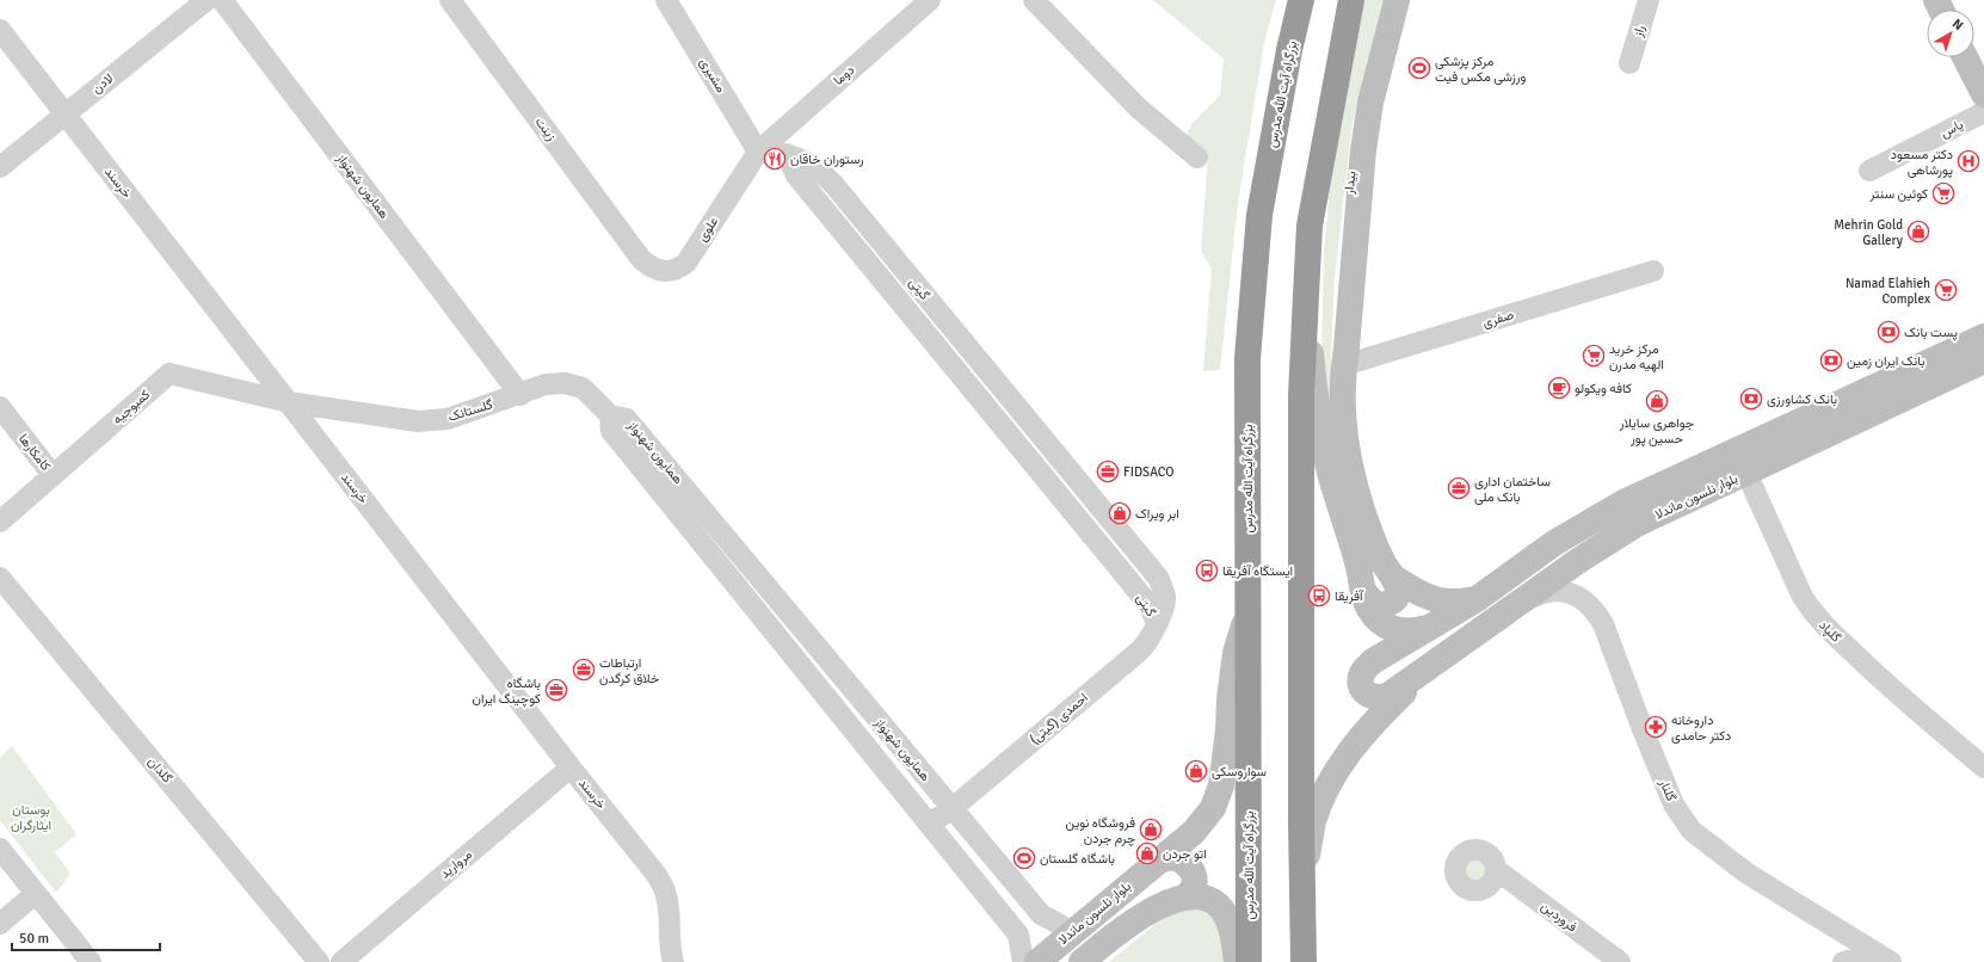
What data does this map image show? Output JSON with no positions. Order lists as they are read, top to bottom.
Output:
{
  "streets": {
    "highway": ["بزرگراه آیت الله مدرس"],
    "main road": ["بیدار", "بلوار نلسون ماندلا"],
    "street": [
      "راز",
      "مشیری",
      "دوما",
      "لادن",
      "زینت",
      "یاس",
      "خرسند",
      "همایون شهنواز",
      "علوی",
      "گیتی",
      "صفری",
      "کمبوجیه",
      "گلستانک",
      "کامکارها",
      "گلپاد",
      "احمدی (گیتی)",
      "گلدان",
      "گلنار",
      "مروارید",
      "فروردین"
    ]
  },
  "crossings": [
    ["مشیری", "دوما"],
    ["مشیری", "علوی"],
    ["مشیری", "گیتی"],
    ["دوما", "علوی"],
    ["دوما", "گیتی"],
    ["لادن", "خرسند"],
    ["بزرگراه آیت الله مدرس", "بلوار نلسون ماندلا"],
    ["زینت", "علوی"],
    ["خرسند", "کمبوجیه"],
    ["خرسند", "گلستانک"],
    ["خرسند", "مروارید"],
    ["بیدار", "صفری"],
    ["همایون شهنواز", "گلستانک"],
    ["همایون شهنواز", "بلوار نلسون ماندلا"],
    ["همایون شهنواز", "احمدی (گیتی)"],
    ["علوی", "گیتی"],
    ["گیتی", "احمدی (گیتی)"],
    ["کمبوجیه", "گلستانک"],
    ["کمبوجیه", "کامکارها"],
    ["بلوار نلسون ماندلا", "گلپاد"],
    ["بلوار نلسون ماندلا", "گلنار"]
  ],
  "parks": ["بوستان ایثارگران"],
  "places": {
    "sports": ["مرکز پزشکی ورزشی مکس فیت", "باشگاه گلستان"],
    "restaurant": ["رستوران خاقان"],
    "hospital": ["دکتر مسعود پورشاهی"],
    "supermarket": ["کوئین سنتر", "Namad Elahieh Complex", "مرکز خرید الهیه مدرن"],
    "shop": [
      "Mehrin Gold Gallery",
      "جواهری سایلار حسین پور",
      "ابر ویراک",
      "سواروسکی",
      "فروشگاه نوین چرم جردن",
      "اتو جردن"
    ],
    "bank": ["پست بانک", "بانک ایران زمین", "بانک کشاورزی"],
    "cafe": ["کافه ویکولو"],
    "office": [
      "FIDSACO",
      "ساختمان اداری بانک ملی",
      "ارتباطات خلاق کرگدن",
      "باشگاه کوچینگ ایران"
    ],
    "bus stop": ["ایستگاه آفریقا", "آفریقا"],
    "pharmacy": ["داروخانه دکتر حامدی"]
  },
  "scale_bar": "50 m",
  "north": "top right"
}
